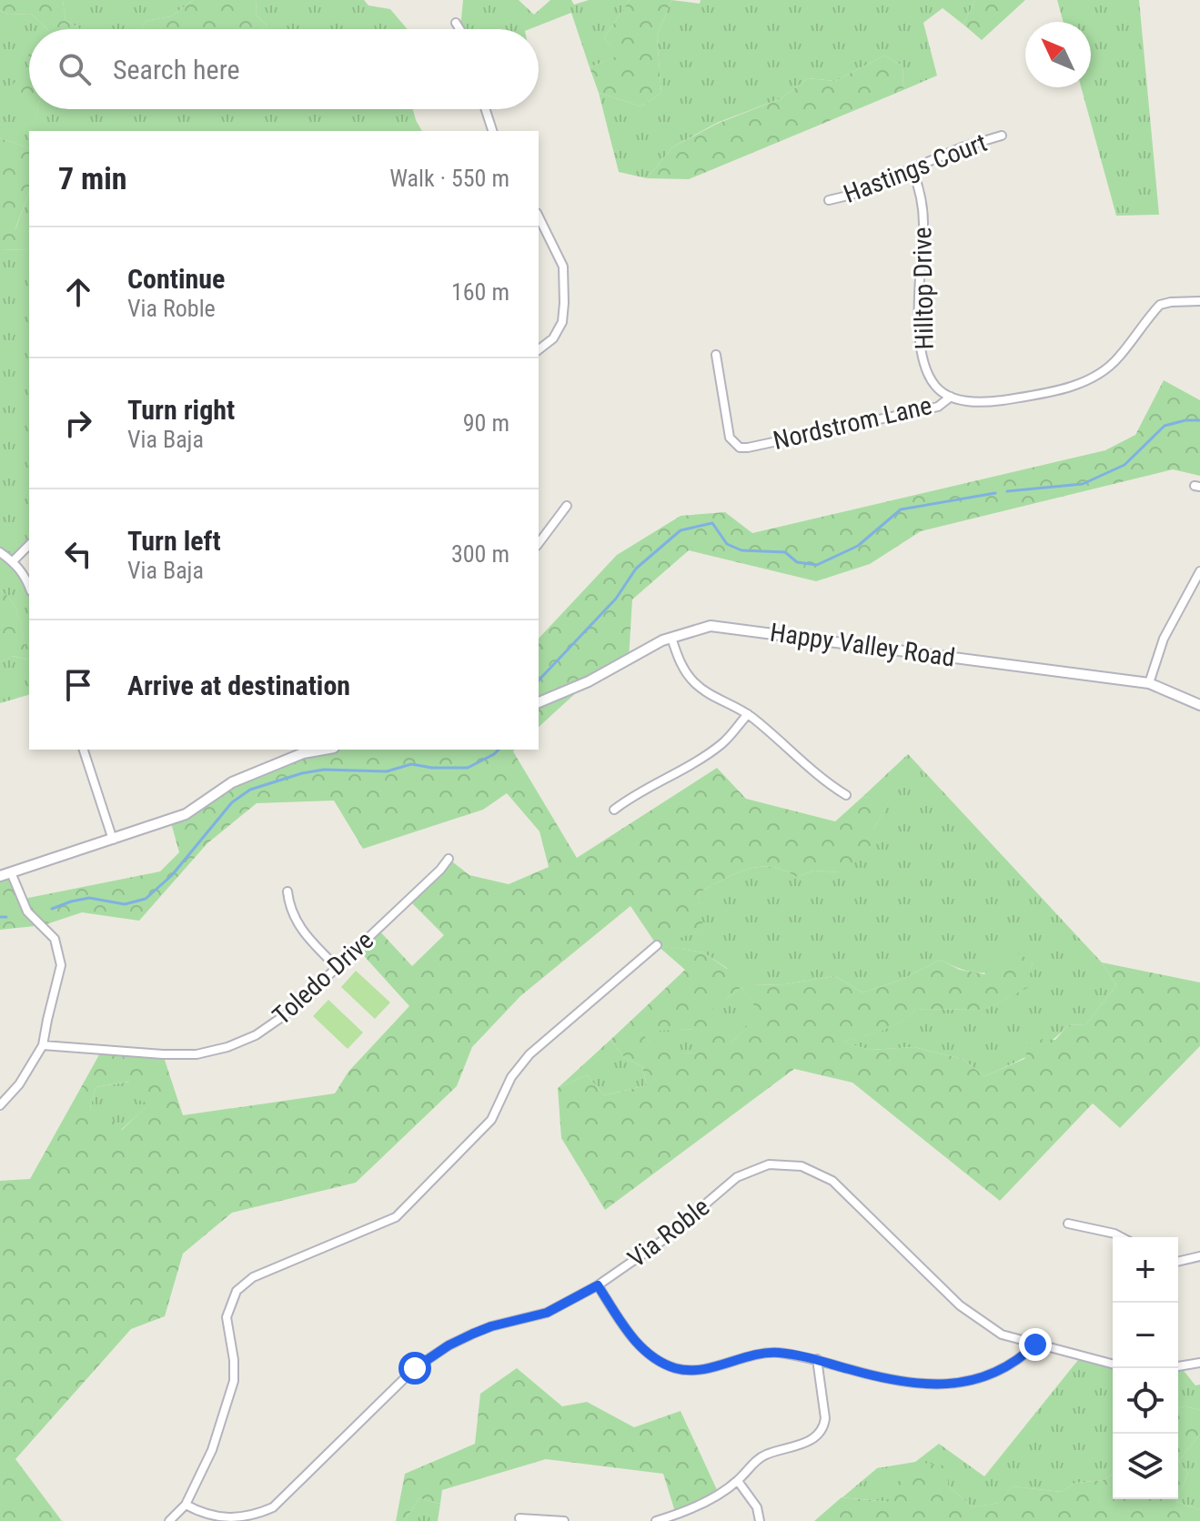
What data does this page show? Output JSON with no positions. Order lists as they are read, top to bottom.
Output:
{
  "streets": {
    "street": [
      "Hastings Court",
      "Hilltop Drive",
      "Nordstrom Lane",
      "Happy Valley Road",
      "Toledo Drive",
      "Via Roble"
    ]
  },
  "crossings": [
    ["Hastings Court", "Hilltop Drive"],
    ["Hilltop Drive", "Nordstrom Lane"]
  ],
  "north": "top left",
  "page": {
    "search": "Search here",
    "heading": ["7 min", "Walk · 550 m"],
    "list": [
      ["Continue", "Via Roble", "160 m"],
      ["Turn right", "Via Baja", "90 m"],
      ["Turn left", "Via Baja", "300 m"],
      "Arrive at destination"
    ],
    "map_buttons": ["+", "−"]
  }
}
